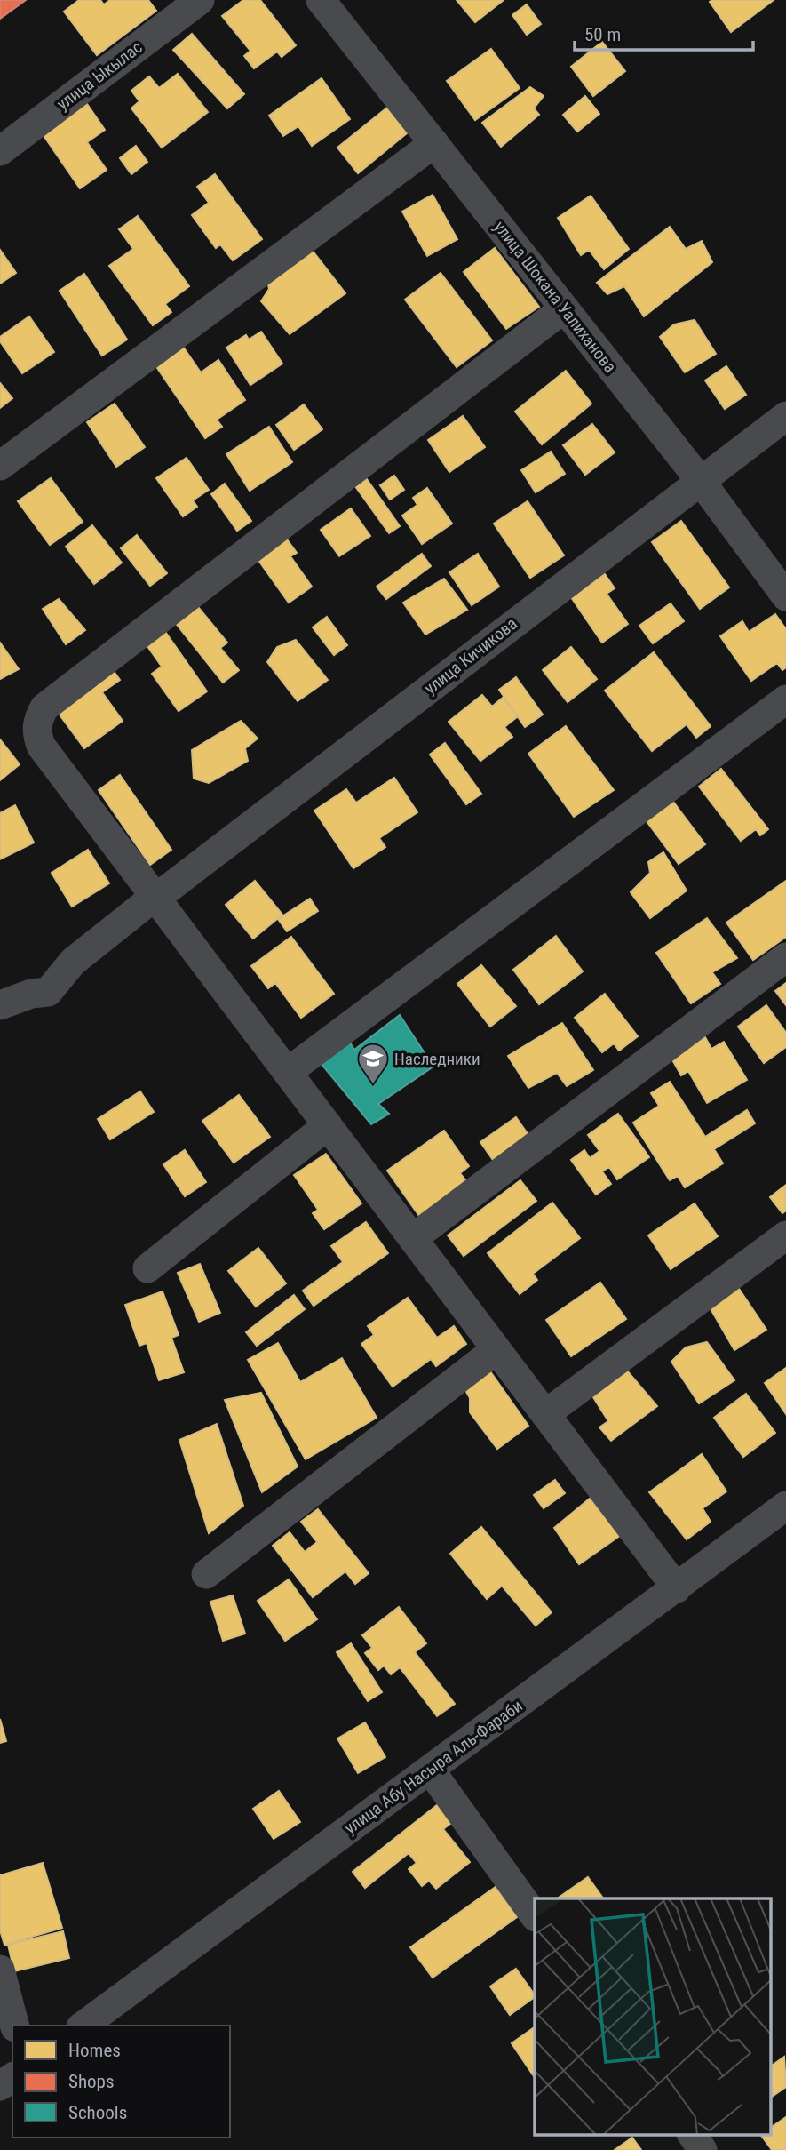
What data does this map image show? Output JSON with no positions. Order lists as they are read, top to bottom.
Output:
{
  "streets": {
    "street": [
      "улица Ыкылас",
      "улица Шокана Уалиханова",
      "улица Кичикова",
      "улица Абу Насыра Аль-Фараби"
    ]
  },
  "crossings": [
    ["улица Шокана Уалиханова", "улица Кичикова"]
  ],
  "places": {
    "school or university": ["Наследники"]
  },
  "legend": ["Homes", "Shops", "Schools"],
  "scale_bar": "50 m"
}
